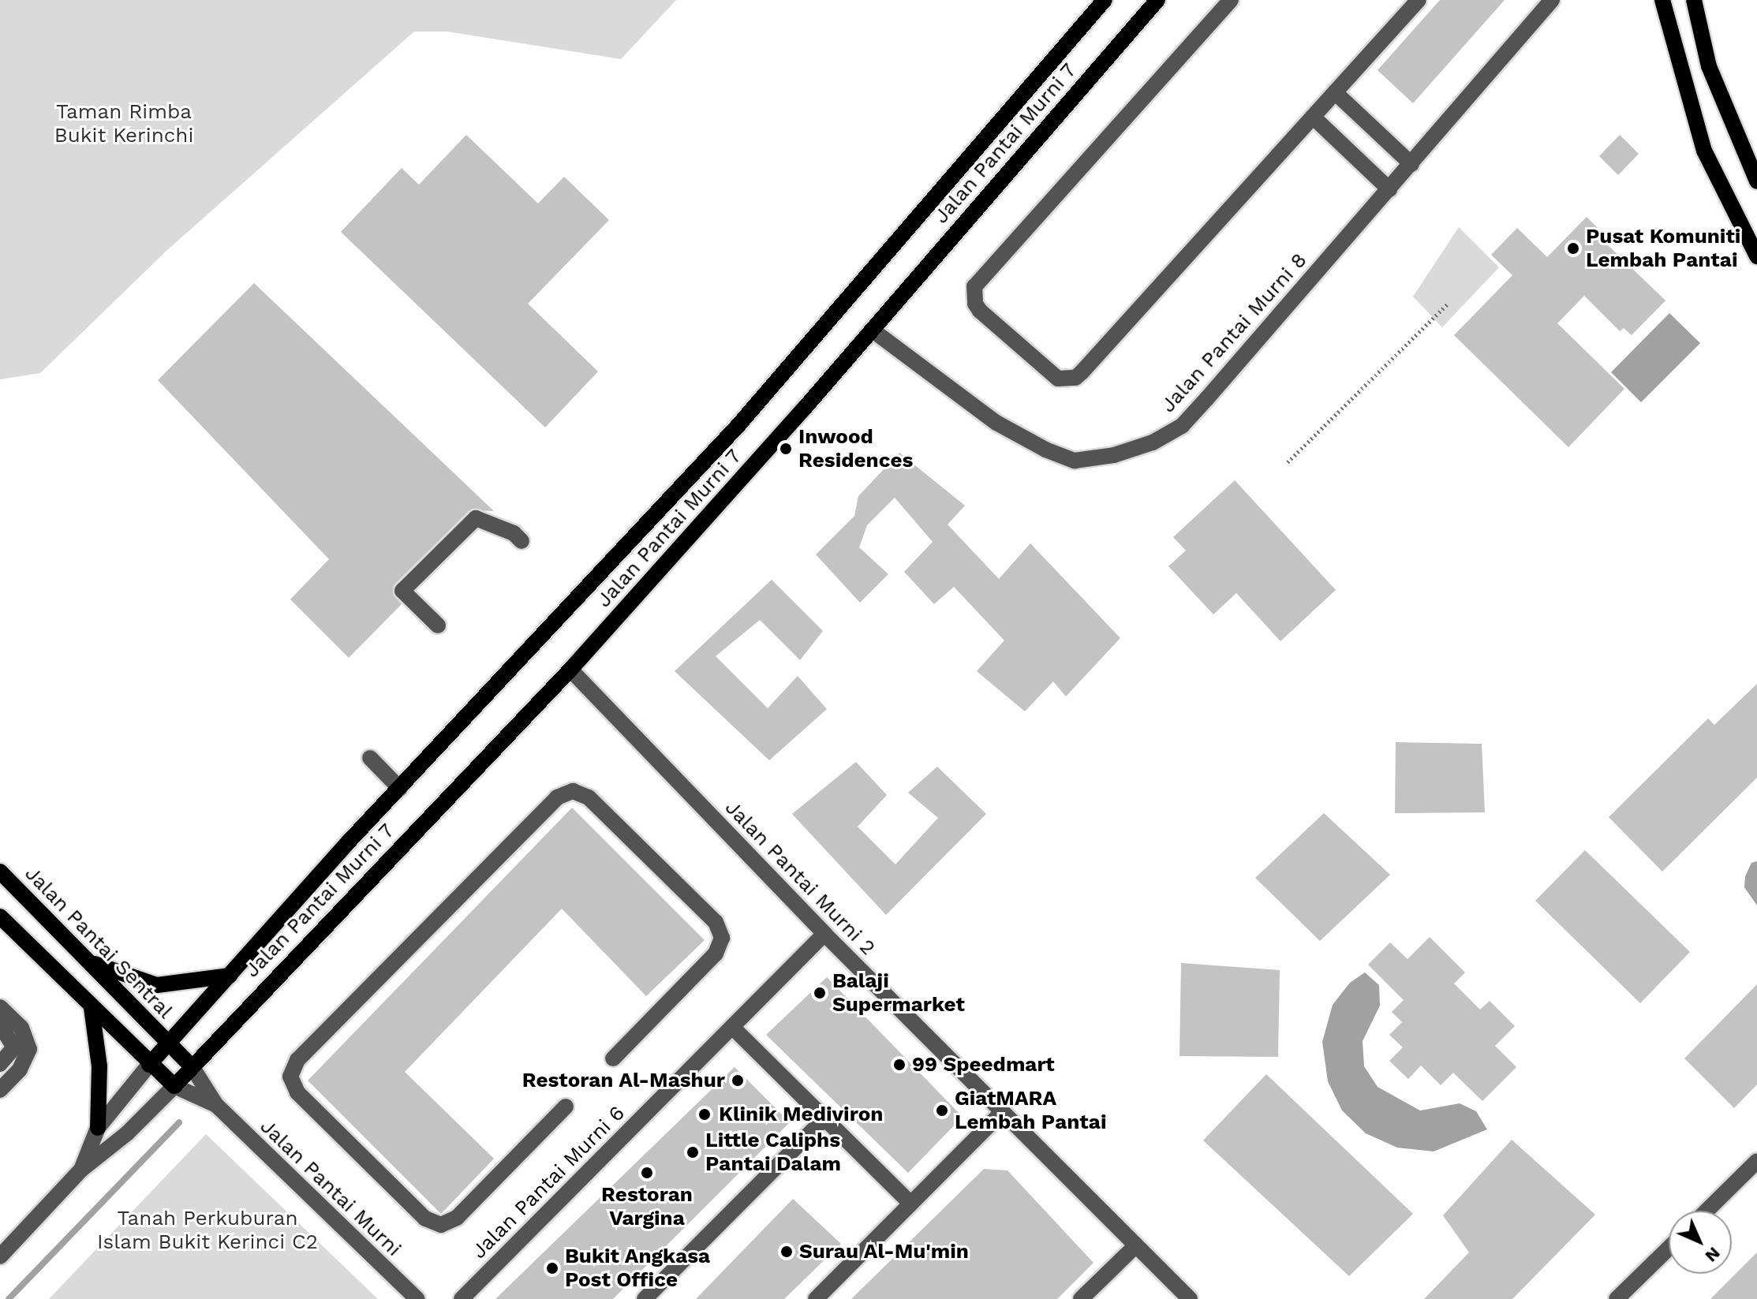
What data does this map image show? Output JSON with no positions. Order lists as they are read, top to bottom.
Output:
{
  "streets": {
    "main road": ["Jalan Pantai Murni 7", "Jalan Pantai Sentral"],
    "street": [
      "Jalan Pantai Murni 8",
      "Jalan Pantai Murni 2",
      "Jalan Pantai Murni 6",
      "Jalan Pantai Murni"
    ]
  },
  "crossings": [
    ["Jalan Pantai Murni 7", "Jalan Pantai Murni 8"],
    ["Jalan Pantai Murni 7", "Jalan Pantai Murni 2"],
    ["Jalan Pantai Murni 7", "Jalan Pantai Sentral"],
    ["Jalan Pantai Murni 7", "Jalan Pantai Murni"],
    ["Jalan Pantai Murni 2", "Jalan Pantai Murni 6"],
    ["Jalan Pantai Sentral", "Jalan Pantai Murni"]
  ],
  "parks": ["Taman Rimba Bukit Kerinchi", "Tanah Perkuburan Islam Bukit Kerinci C2"],
  "places": [
    "Pusat Komuniti Lembah Pantai",
    "Inwood Residences",
    "Balaji Supermarket",
    "99 Speedmart",
    "Restoran Al-Mashur",
    "GiatMARA Lembah Pantai",
    "Klinik Mediviron",
    "Little Caliphs Pantai Dalam",
    "Restoran Vargina",
    "Surau Al-Mu'min",
    "Bukit Angkasa Post Office"
  ],
  "north": "bottom right"
}
